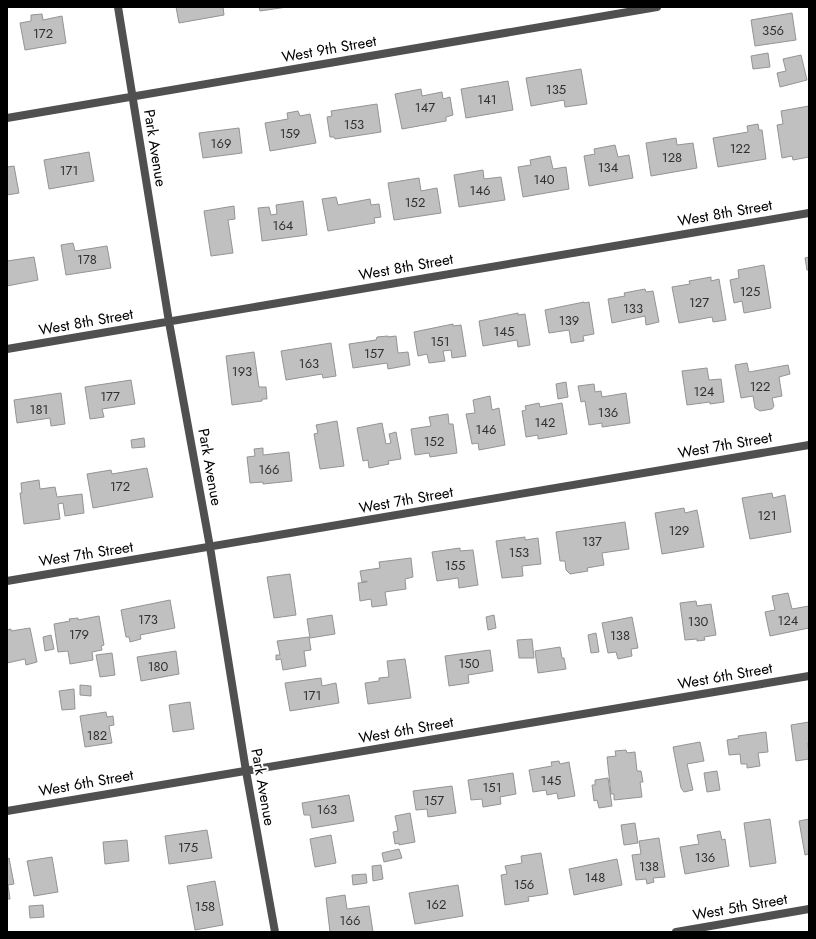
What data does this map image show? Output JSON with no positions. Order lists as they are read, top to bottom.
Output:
{
  "streets": {
    "street": [
      "West 9th Street",
      "Park Avenue",
      "West 8th Street",
      "West 7th Street",
      "West 6th Street",
      "West 5th Street"
    ]
  },
  "crossings": [
    ["West 9th Street", "Park Avenue"],
    ["Park Avenue", "West 8th Street"],
    ["Park Avenue", "West 7th Street"],
    ["Park Avenue", "West 6th Street"]
  ],
  "house_numbers": [
    "356",
    "172",
    "135",
    "141",
    "147",
    "153",
    "159",
    "169",
    "122",
    "128",
    "134",
    "171",
    "140",
    "146",
    "152",
    "164",
    "178",
    "125",
    "127",
    "133",
    "139",
    "145",
    "151",
    "157",
    "163",
    "193",
    "122",
    "124",
    "177",
    "181",
    "136",
    "142",
    "146",
    "152",
    "166",
    "172",
    "121",
    "129",
    "137",
    "153",
    "155",
    "173",
    "124",
    "130",
    "179",
    "138",
    "150",
    "180",
    "171",
    "182",
    "145",
    "151",
    "157",
    "163",
    "175",
    "136",
    "138",
    "148",
    "156",
    "162",
    "158",
    "166"
  ]
}
